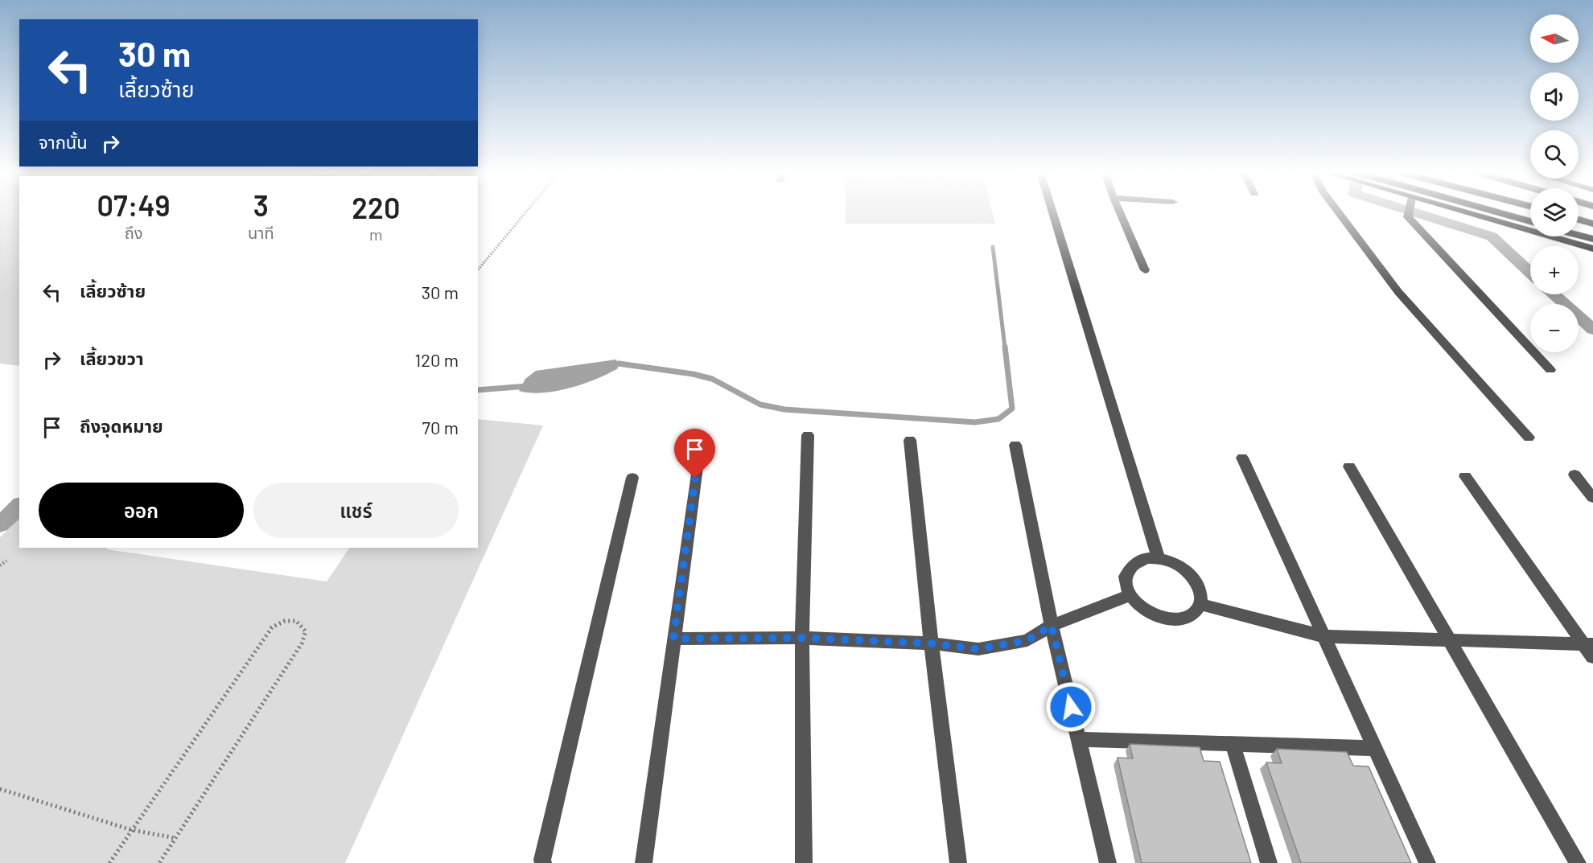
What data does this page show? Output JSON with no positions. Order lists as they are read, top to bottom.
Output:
{
  "north": "left",
  "page": {
    "map_buttons": ["+", "−"],
    "turn": ["30 m", "เลี้ยวซ้าย"],
    "then": "จากนั้น",
    "eta": [
      "07:49",
      "ถึง",
      "3",
      "นาที",
      "220",
      "m"
    ],
    "list": [
      {
        "name": "เลี้ยวซ้าย",
        "value": "30 m"
      },
      {
        "name": "เลี้ยวขวา",
        "value": "120 m"
      },
      {
        "name": "ถึงจุดหมาย",
        "value": "70 m"
      }
    ],
    "buttons": ["ออก", "แชร์"]
  }
}
